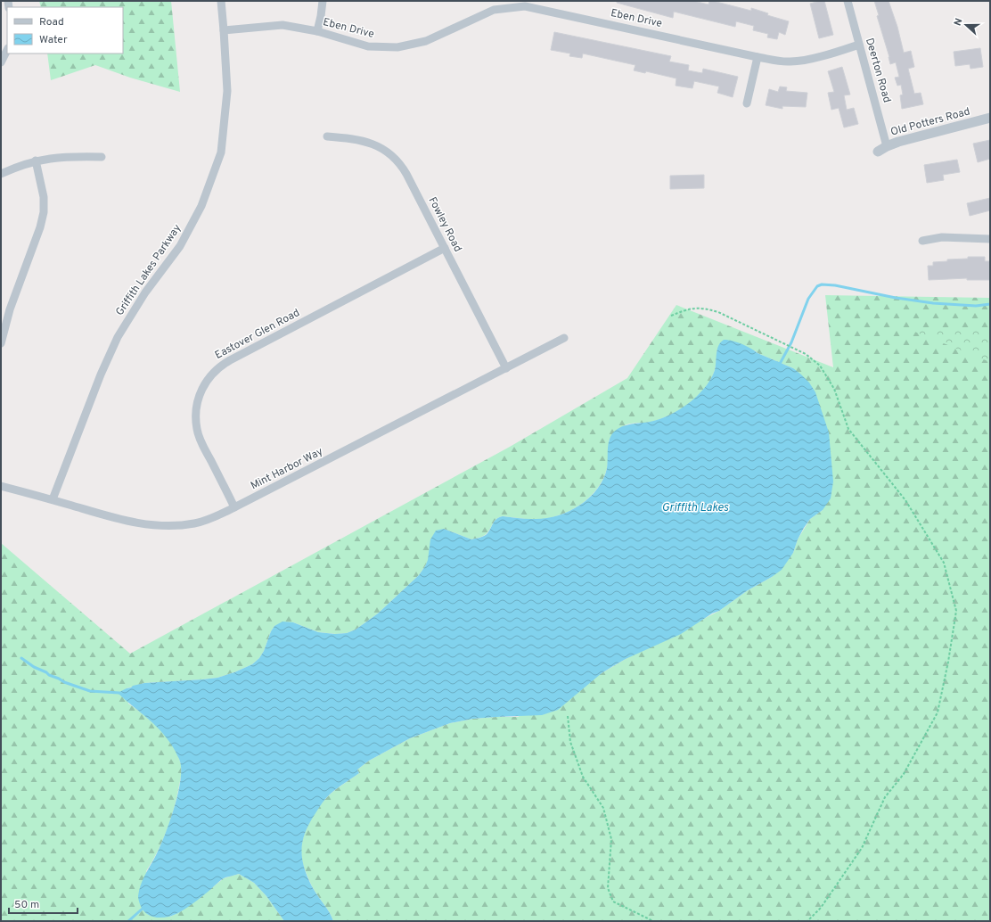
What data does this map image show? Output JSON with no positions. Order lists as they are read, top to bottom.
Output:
{
  "streets": {
    "street": [
      "Eben Drive",
      "Deerton Road",
      "Old Potters Road",
      "Fowley Road",
      "Griffith Lakes Parkway",
      "Eastover Glen Road",
      "Mint Harbor Way"
    ]
  },
  "crossings": [
    ["Eben Drive", "Deerton Road"],
    ["Eben Drive", "Griffith Lakes Parkway"],
    ["Deerton Road", "Old Potters Road"],
    ["Fowley Road", "Eastover Glen Road"],
    ["Fowley Road", "Mint Harbor Way"],
    ["Griffith Lakes Parkway", "Mint Harbor Way"],
    ["Eastover Glen Road", "Mint Harbor Way"]
  ],
  "water": ["Griffith Lakes"],
  "legend": ["Road", "Water"],
  "scale_bar": "50 m",
  "north": "left"
}
